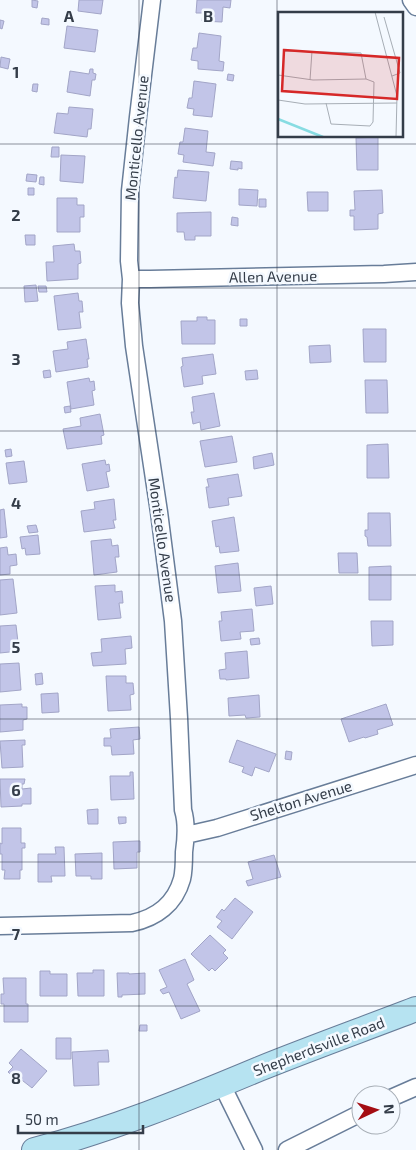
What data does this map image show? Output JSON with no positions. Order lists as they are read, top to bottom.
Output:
{
  "streets": {
    "main road": ["Shepherdsville Road"],
    "street": ["Monticello Avenue", "Allen Avenue", "Shelton Avenue"]
  },
  "crossings": [
    ["Monticello Avenue", "Allen Avenue"],
    ["Monticello Avenue", "Shelton Avenue"]
  ],
  "scale_bar": "50 m",
  "north": "right",
  "grid": {
    "columns": ["A", "B"],
    "rows": [
      "1",
      "2",
      "3",
      "4",
      "5",
      "6",
      "7",
      "8"
    ]
  }
}
